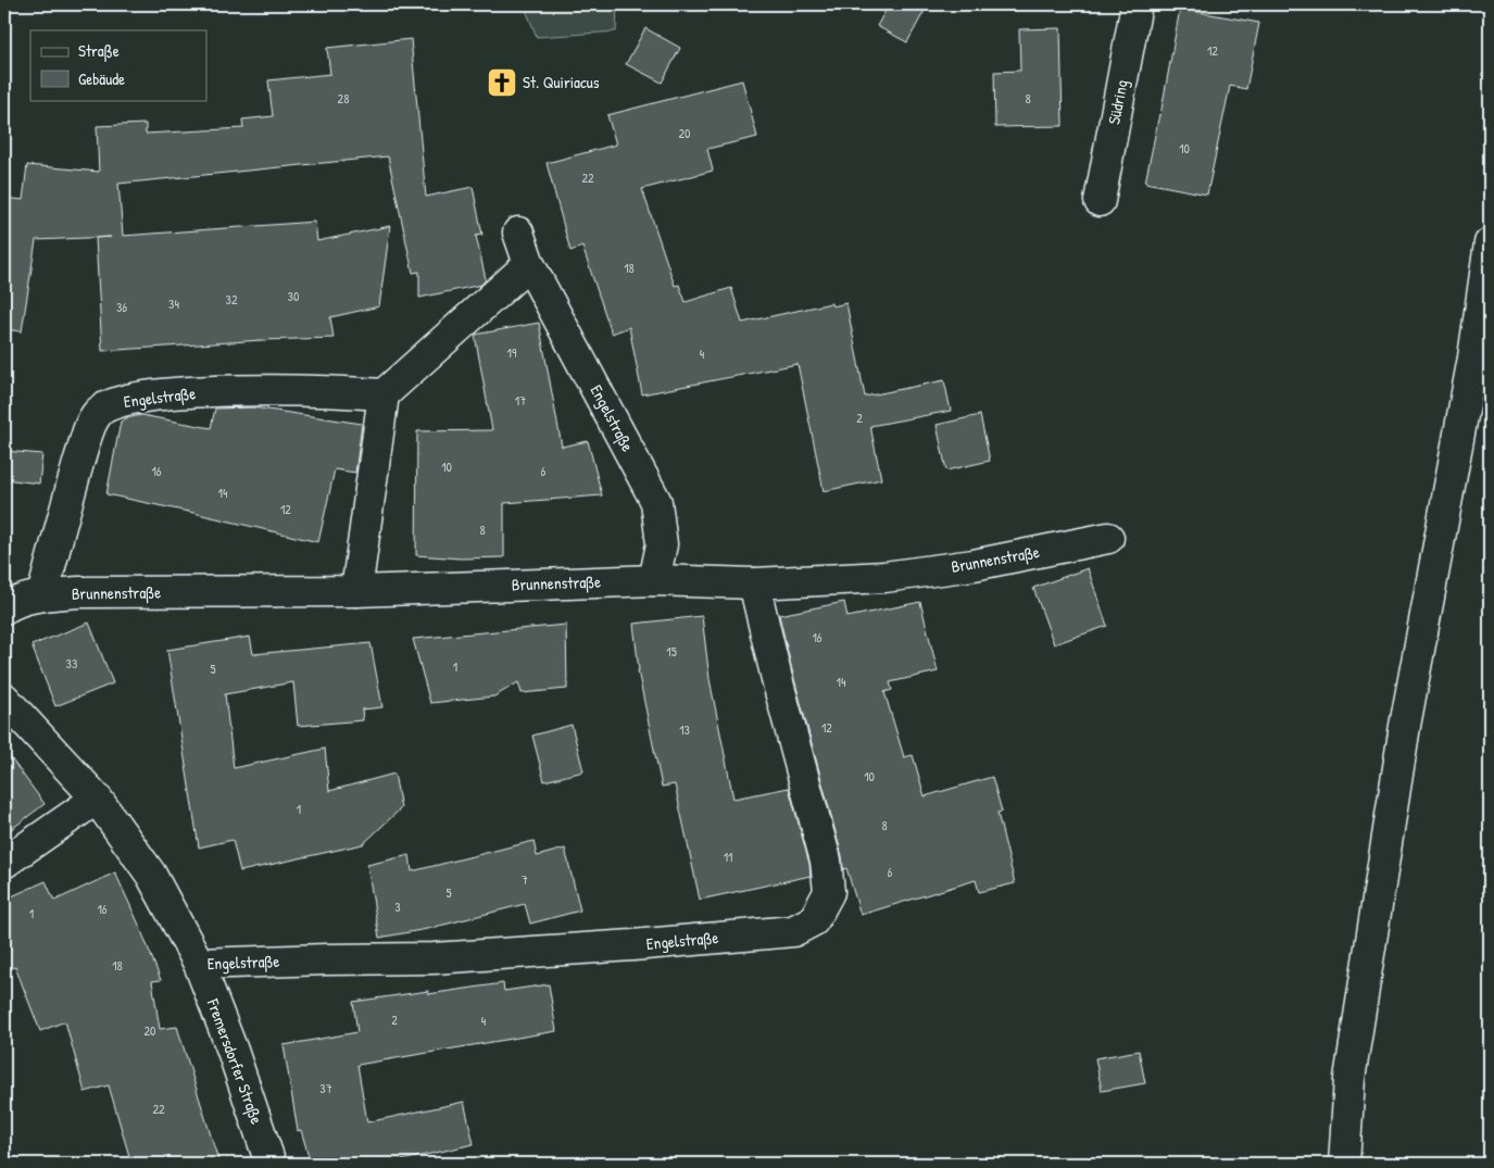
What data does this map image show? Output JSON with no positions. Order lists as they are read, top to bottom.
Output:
{
  "streets": {
    "street": [
      "Südring",
      "Engelstraße",
      "Brunnenstraße",
      "Fremersdorfer Straße"
    ]
  },
  "crossings": [
    ["Engelstraße", "Brunnenstraße"],
    ["Engelstraße", "Fremersdorfer Straße"]
  ],
  "places": {
    "church": ["St. Quiriacus"]
  },
  "house_numbers": [
    "12",
    "28",
    "8",
    "20",
    "10",
    "22",
    "18",
    "30",
    "32",
    "34",
    "36",
    "19",
    "4",
    "17",
    "2",
    "10",
    "16",
    "6",
    "14",
    "12",
    "8",
    "16",
    "15",
    "33",
    "1",
    "5",
    "14",
    "12",
    "13",
    "10",
    "1",
    "8",
    "11",
    "6",
    "7",
    "5",
    "3",
    "16",
    "1",
    "18",
    "2",
    "4",
    "20",
    "37",
    "22"
  ],
  "legend": ["Straße", "Gebäude"]
}
